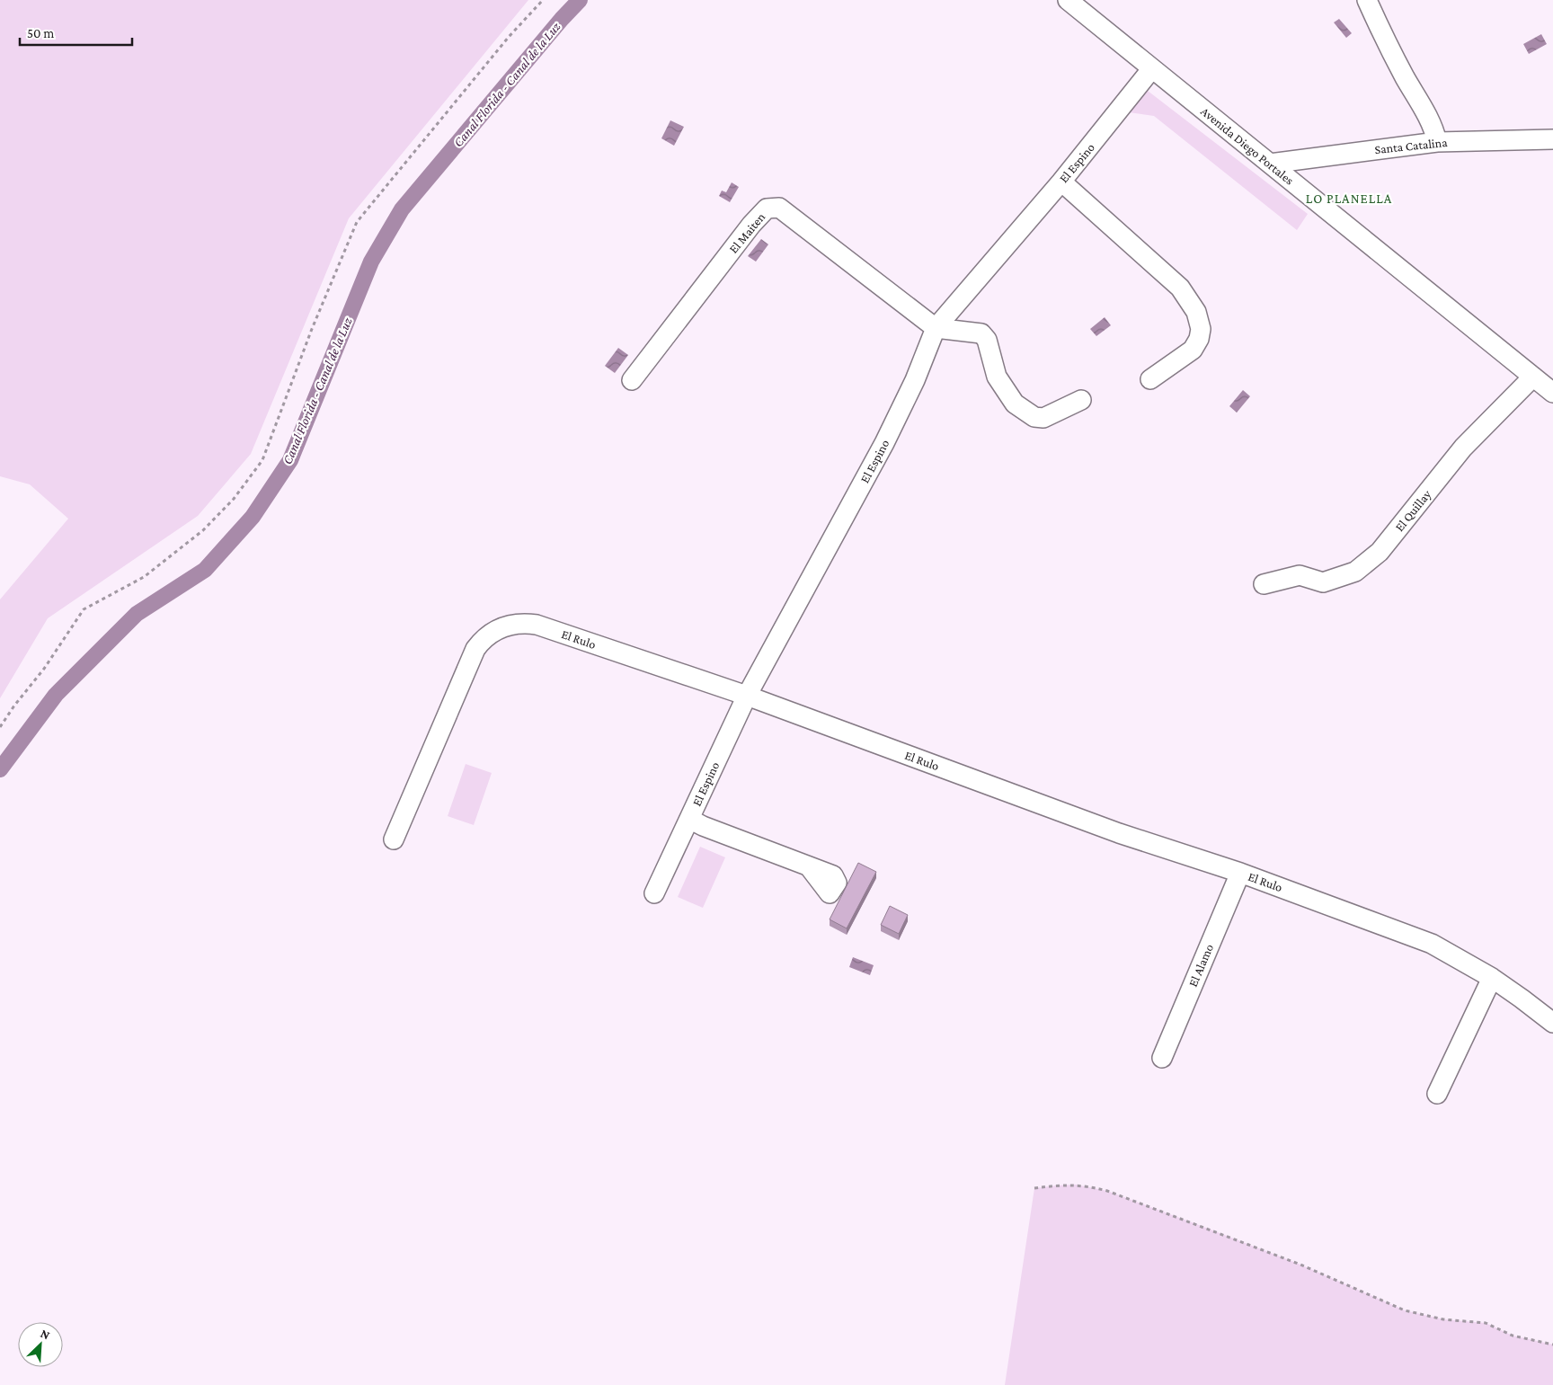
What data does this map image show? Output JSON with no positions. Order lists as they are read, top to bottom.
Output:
{
  "streets": {
    "street": [
      "Avenida Diego Portales",
      "Santa Catalina",
      "El Espino",
      "El Maiten",
      "El Quillay",
      "El Rulo",
      "El Alamo"
    ]
  },
  "crossings": [
    ["Avenida Diego Portales", "Santa Catalina"],
    ["Avenida Diego Portales", "El Espino"],
    ["Avenida Diego Portales", "El Quillay"],
    ["El Espino", "El Maiten"],
    ["El Espino", "El Rulo"],
    ["El Rulo", "El Alamo"]
  ],
  "districts": ["LO PLANELLA"],
  "water": ["Canal Florida - Canal de la Luz"],
  "scale_bar": "50 m",
  "north": "top right"
}
